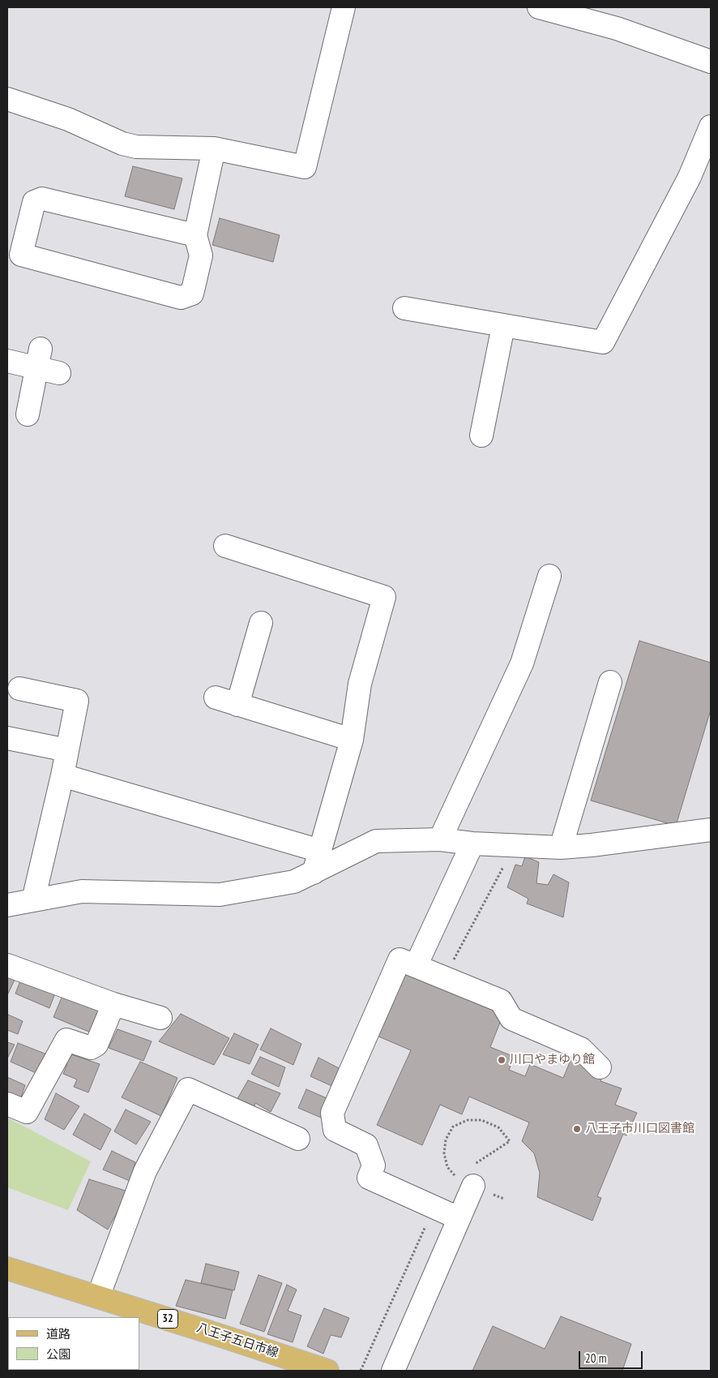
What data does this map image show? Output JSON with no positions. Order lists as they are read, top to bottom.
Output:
{
  "streets": {
    "main road": ["32", "八王子五日市線"]
  },
  "places": ["川口やまゆり館", "八王子市川口図書館"],
  "legend": ["道路", "公園"],
  "scale_bar": "20 m"
}
